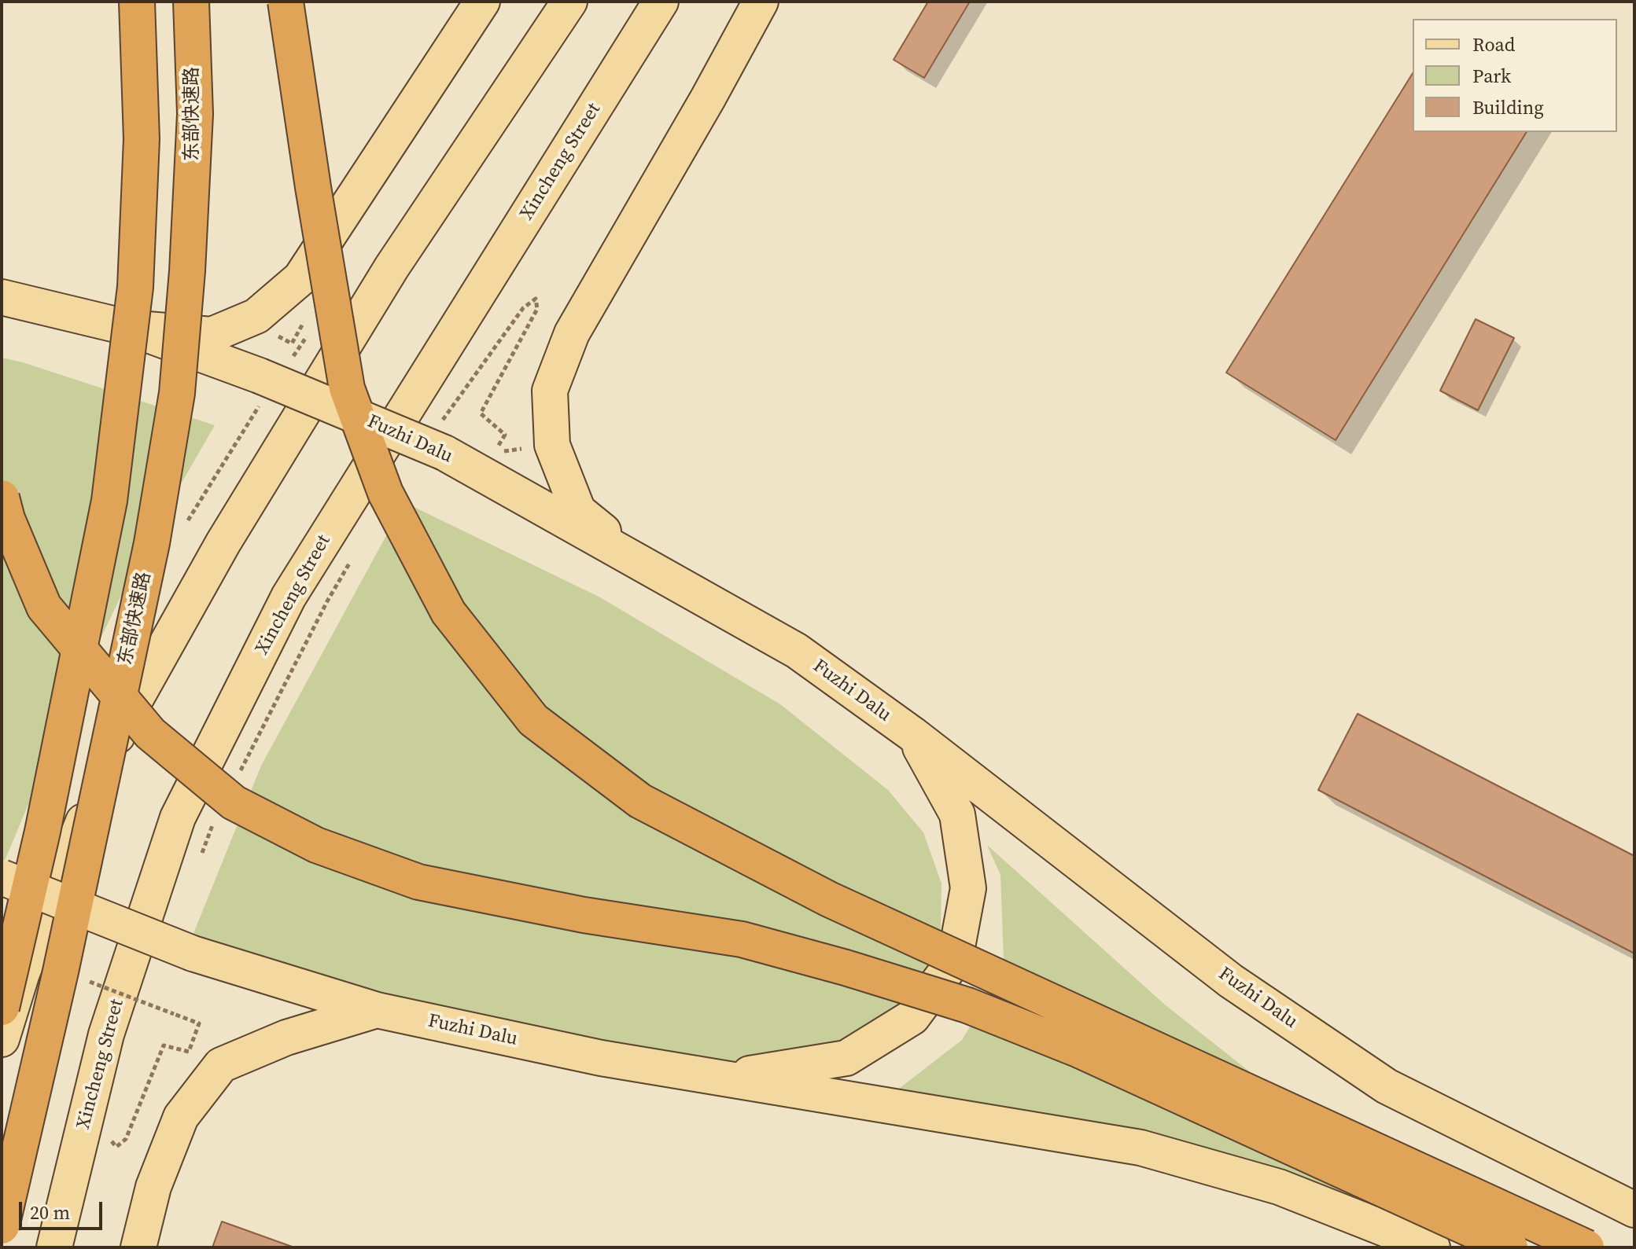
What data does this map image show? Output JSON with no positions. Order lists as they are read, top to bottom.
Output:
{
  "streets": {
    "highway": ["东部快速路"],
    "main road": ["Xincheng Street", "Fuzhi Dalu"]
  },
  "legend": ["Road", "Park", "Building"],
  "scale_bar": "20 m"
}
